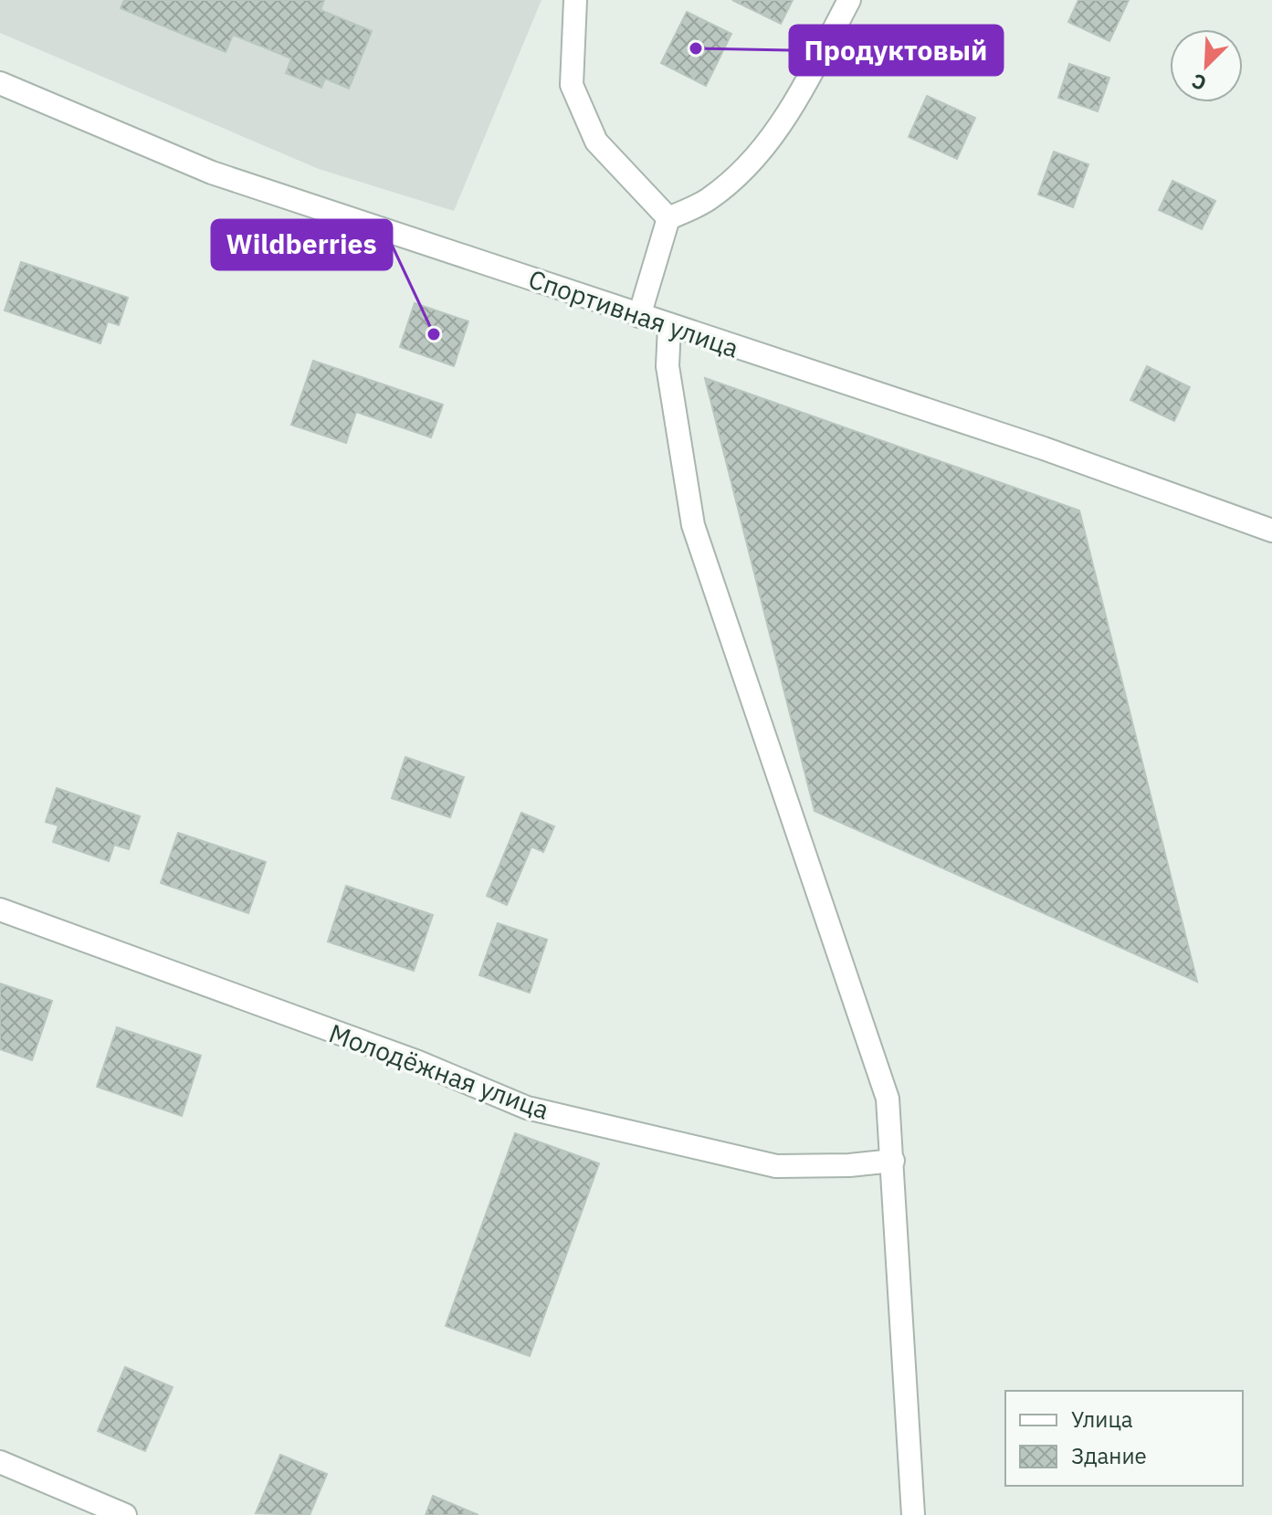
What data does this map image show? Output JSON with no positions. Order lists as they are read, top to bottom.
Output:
{
  "streets": {
    "street": ["Спортивная улица", "Молодёжная улица"]
  },
  "places": ["Продуктовый", "Wildberries"],
  "legend": ["Улица", "Здание"],
  "north": "bottom left"
}
